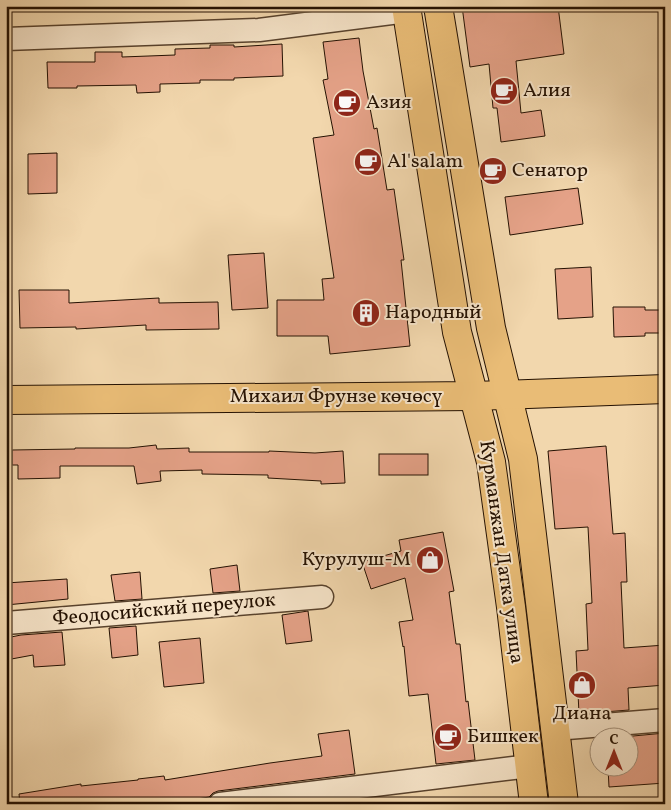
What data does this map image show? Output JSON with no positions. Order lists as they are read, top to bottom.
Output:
{
  "streets": {
    "main road": ["Михаил Фрунзе көчөсү", "Курманжан Датка улица"],
    "street": ["Феодосийский переулок"]
  },
  "crossings": [
    ["Михаил Фрунзе көчөсү", "Курманжан Датка улица"]
  ],
  "places": {
    "cafe": [
      "Алия",
      "Азия",
      "Al'salam",
      "Сенатор",
      "Бишкек"
    ],
    "building": ["Народный"],
    "shop": ["Курулуш-М", "Диана"]
  },
  "north": "top"
}
